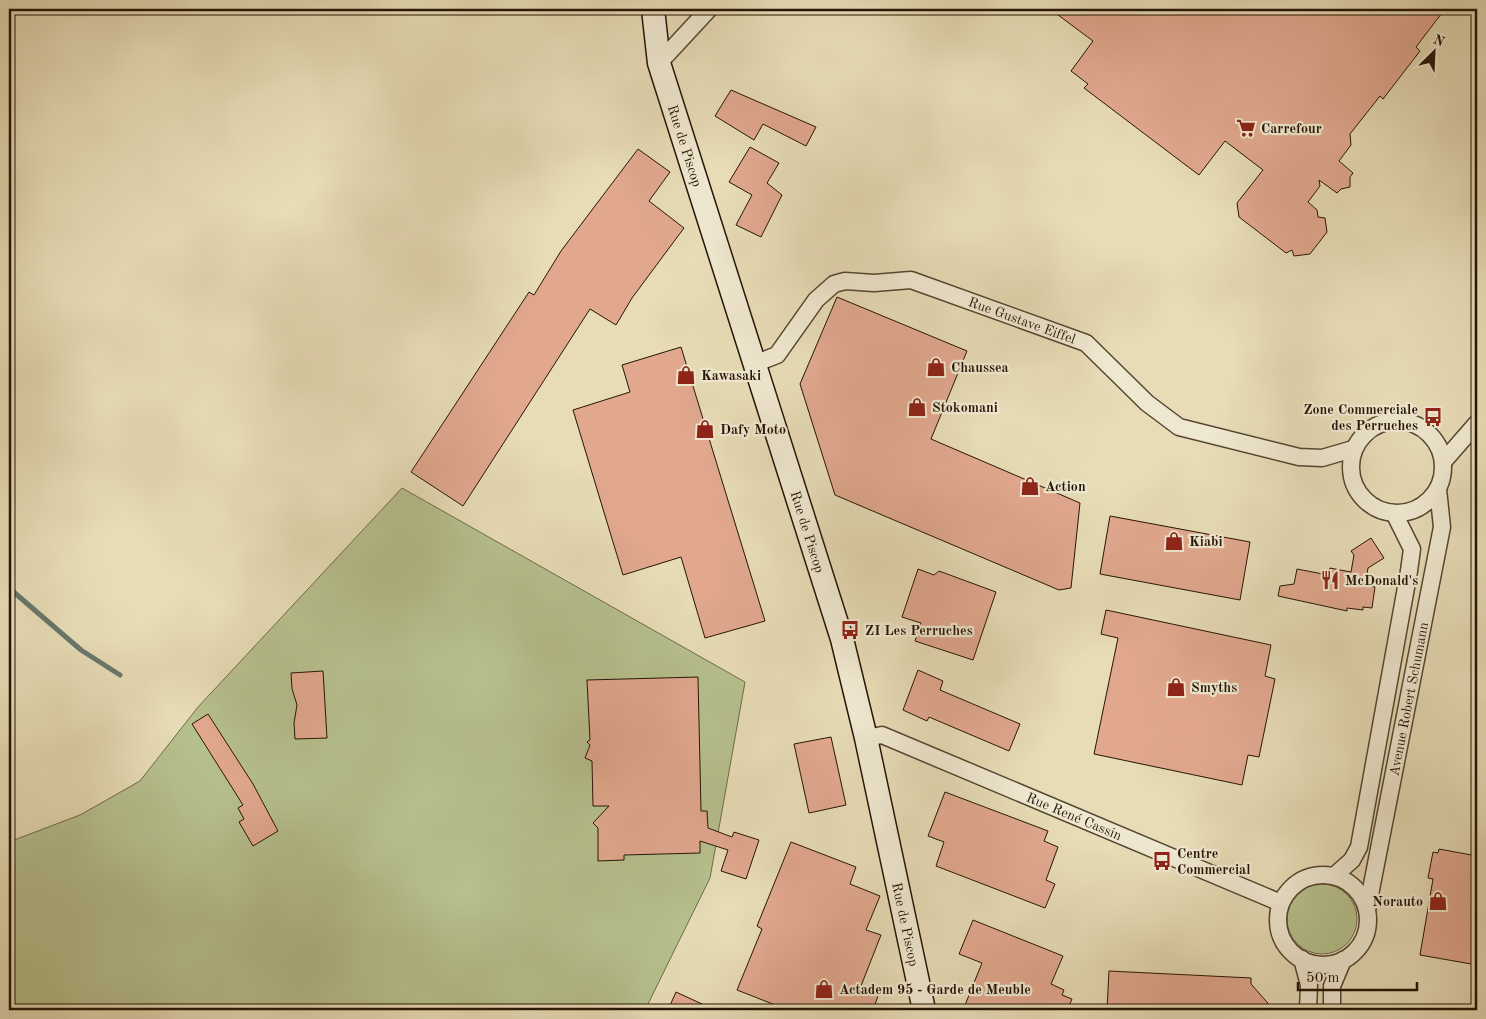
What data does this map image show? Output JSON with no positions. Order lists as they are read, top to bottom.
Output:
{
  "streets": {
    "street": [
      "Rue de Piscop",
      "Rue Gustave Eiffel",
      "Avenue Robert Schumann",
      "Rue René Cassin"
    ]
  },
  "crossings": [
    ["Rue de Piscop", "Rue Gustave Eiffel"],
    ["Rue de Piscop", "Rue René Cassin"],
    ["Rue Gustave Eiffel", "Avenue Robert Schumann"],
    ["Avenue Robert Schumann", "Rue René Cassin"]
  ],
  "places": {
    "supermarket": ["Carrefour"],
    "shop": [
      "Chaussea",
      "Kawasaki",
      "Stokomani",
      "Dafy Moto",
      "Action",
      "Kiabi",
      "Smyths",
      "Norauto",
      "Actadem 95 - Garde de Meuble"
    ],
    "bus stop": ["Zone Commerciale des Perruches", "ZI Les Perruches", "Centre Commercial"],
    "restaurant": ["McDonald's"]
  },
  "scale_bar": "50 m",
  "north": "top right"
}
